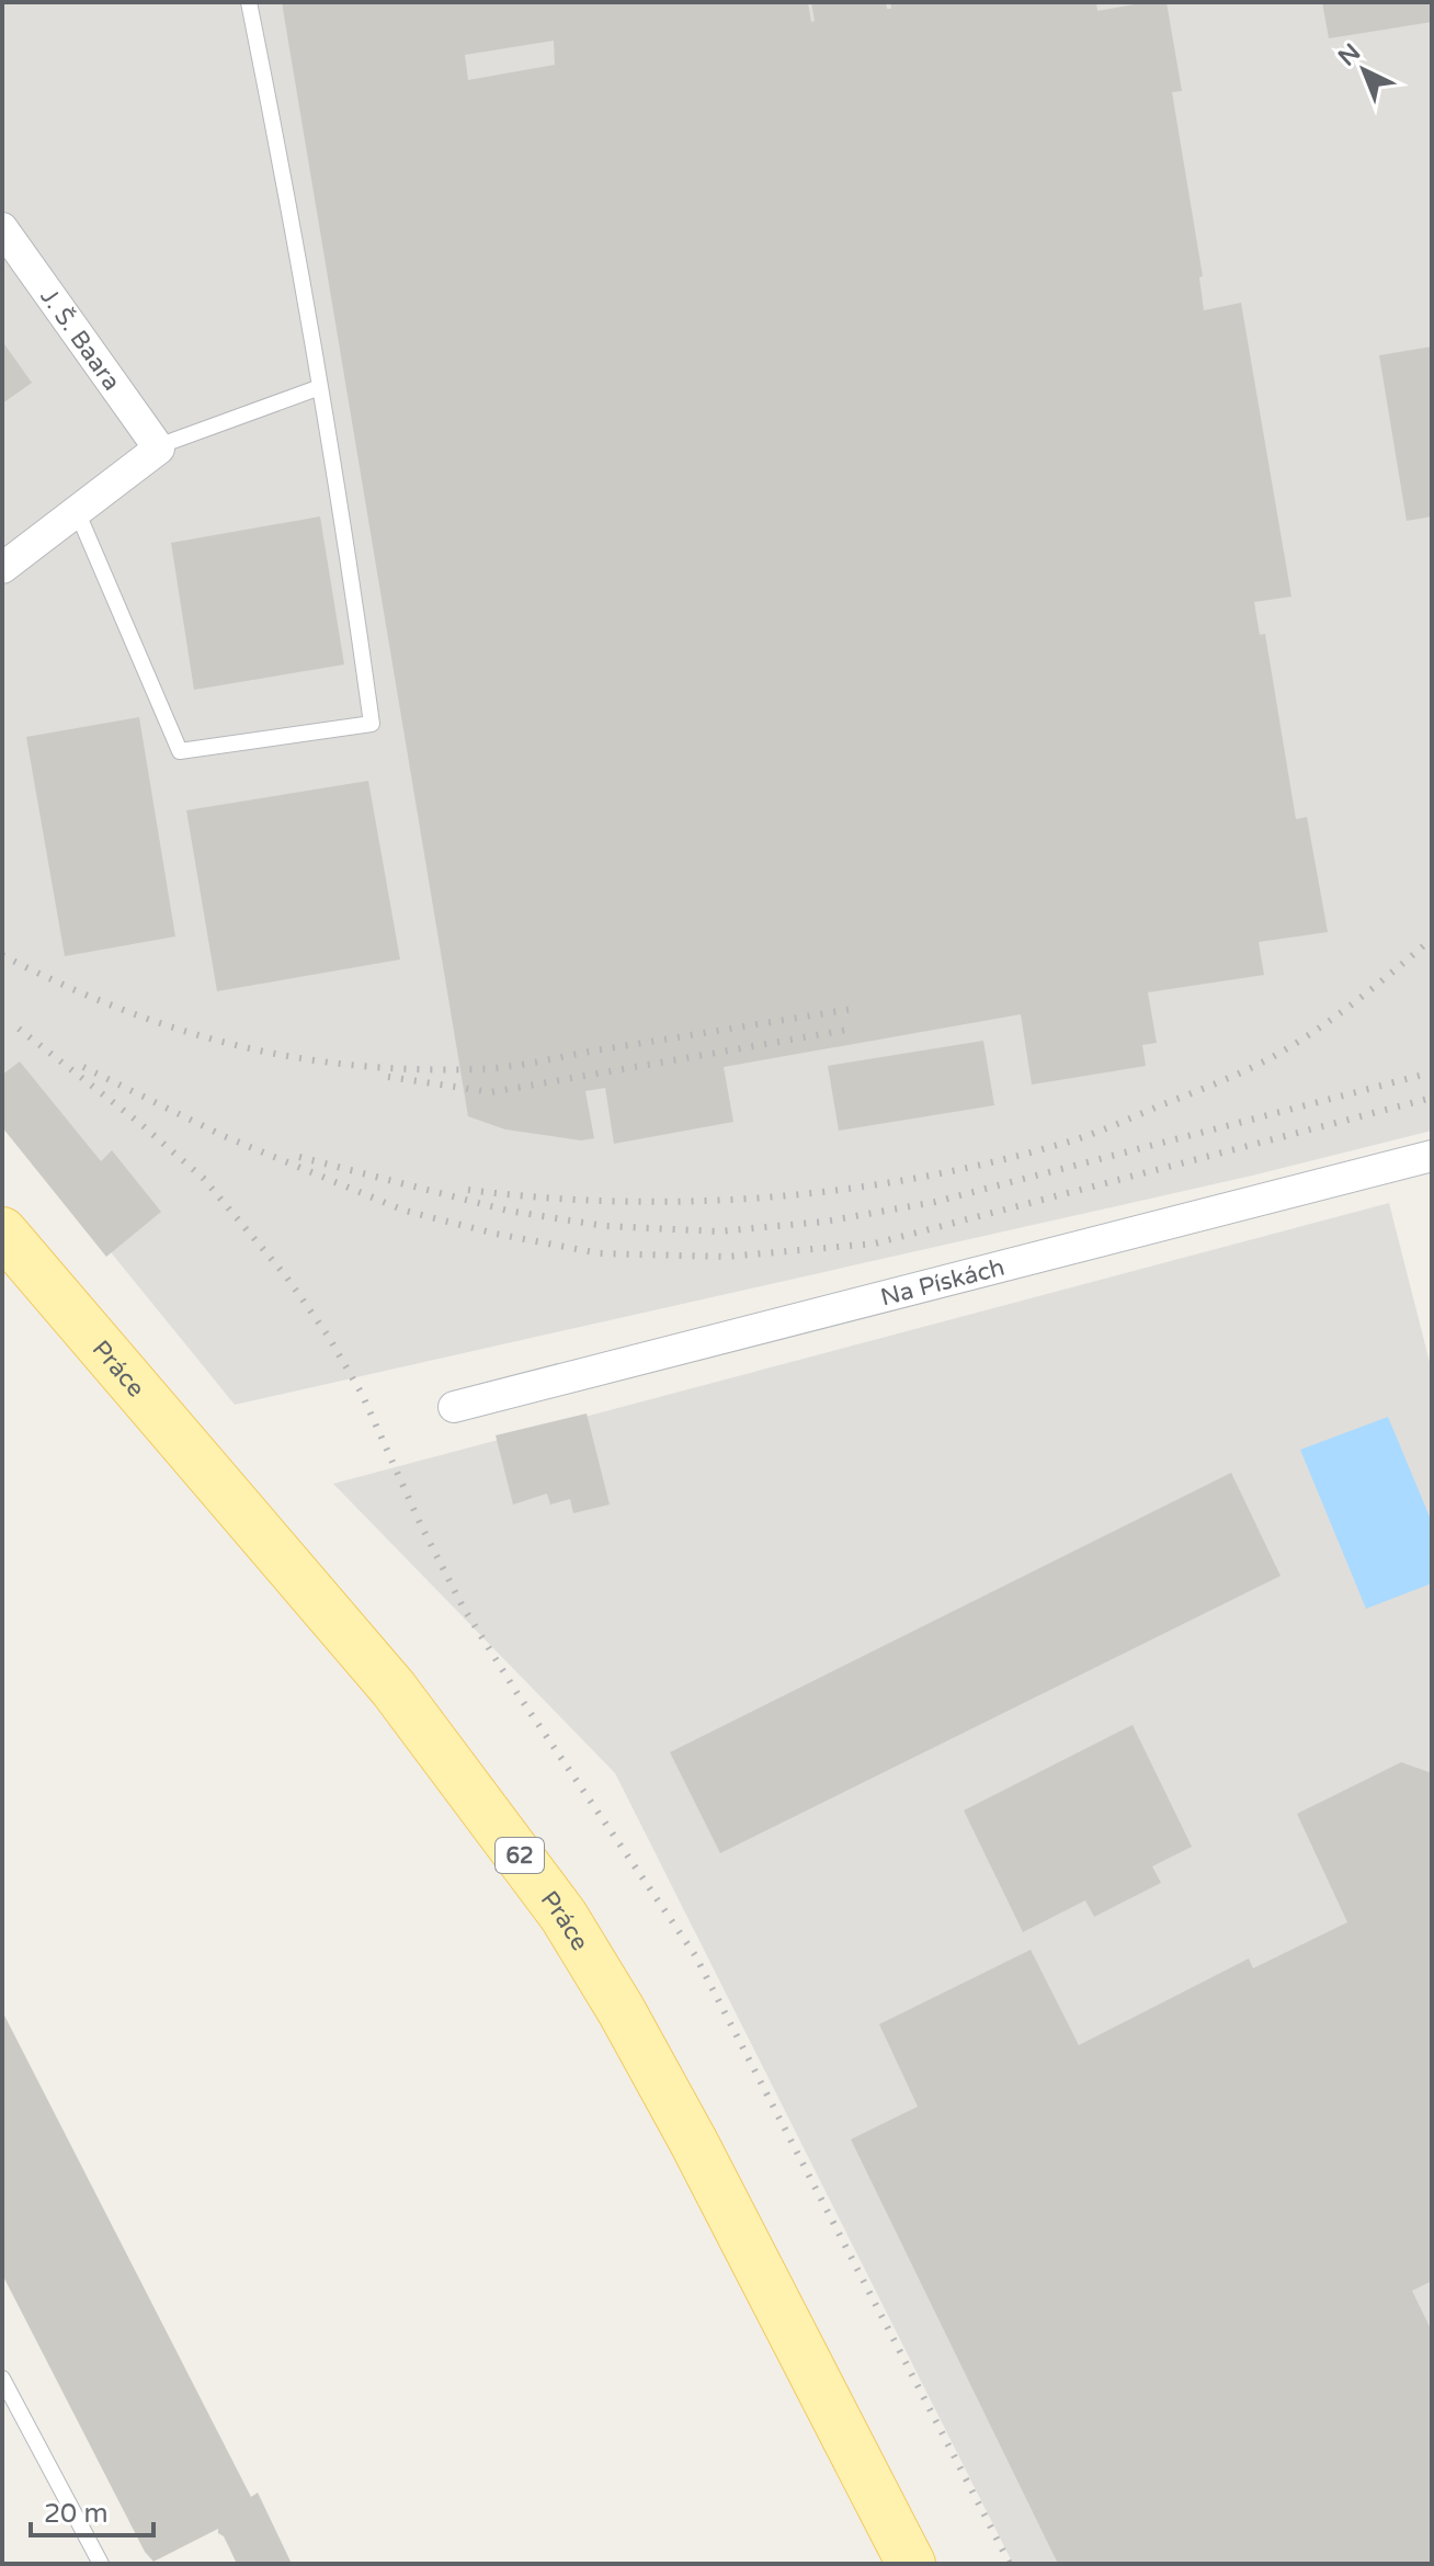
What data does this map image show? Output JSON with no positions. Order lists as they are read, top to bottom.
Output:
{
  "streets": {
    "main road": ["Práce", "62"],
    "street": ["J. Š. Baara", "Na Pískách"]
  },
  "scale_bar": "20 m",
  "north": "top left"
}
